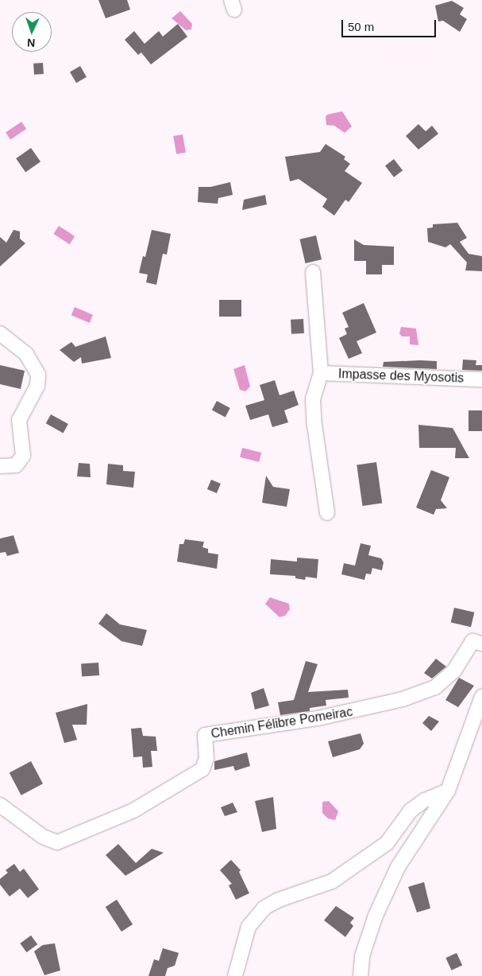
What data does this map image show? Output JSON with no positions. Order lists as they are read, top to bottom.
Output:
{
  "streets": {
    "street": ["Impasse des Myosotis", "Chemin Félibre Pomeirac"]
  },
  "scale_bar": "50 m",
  "north": "bottom"
}
